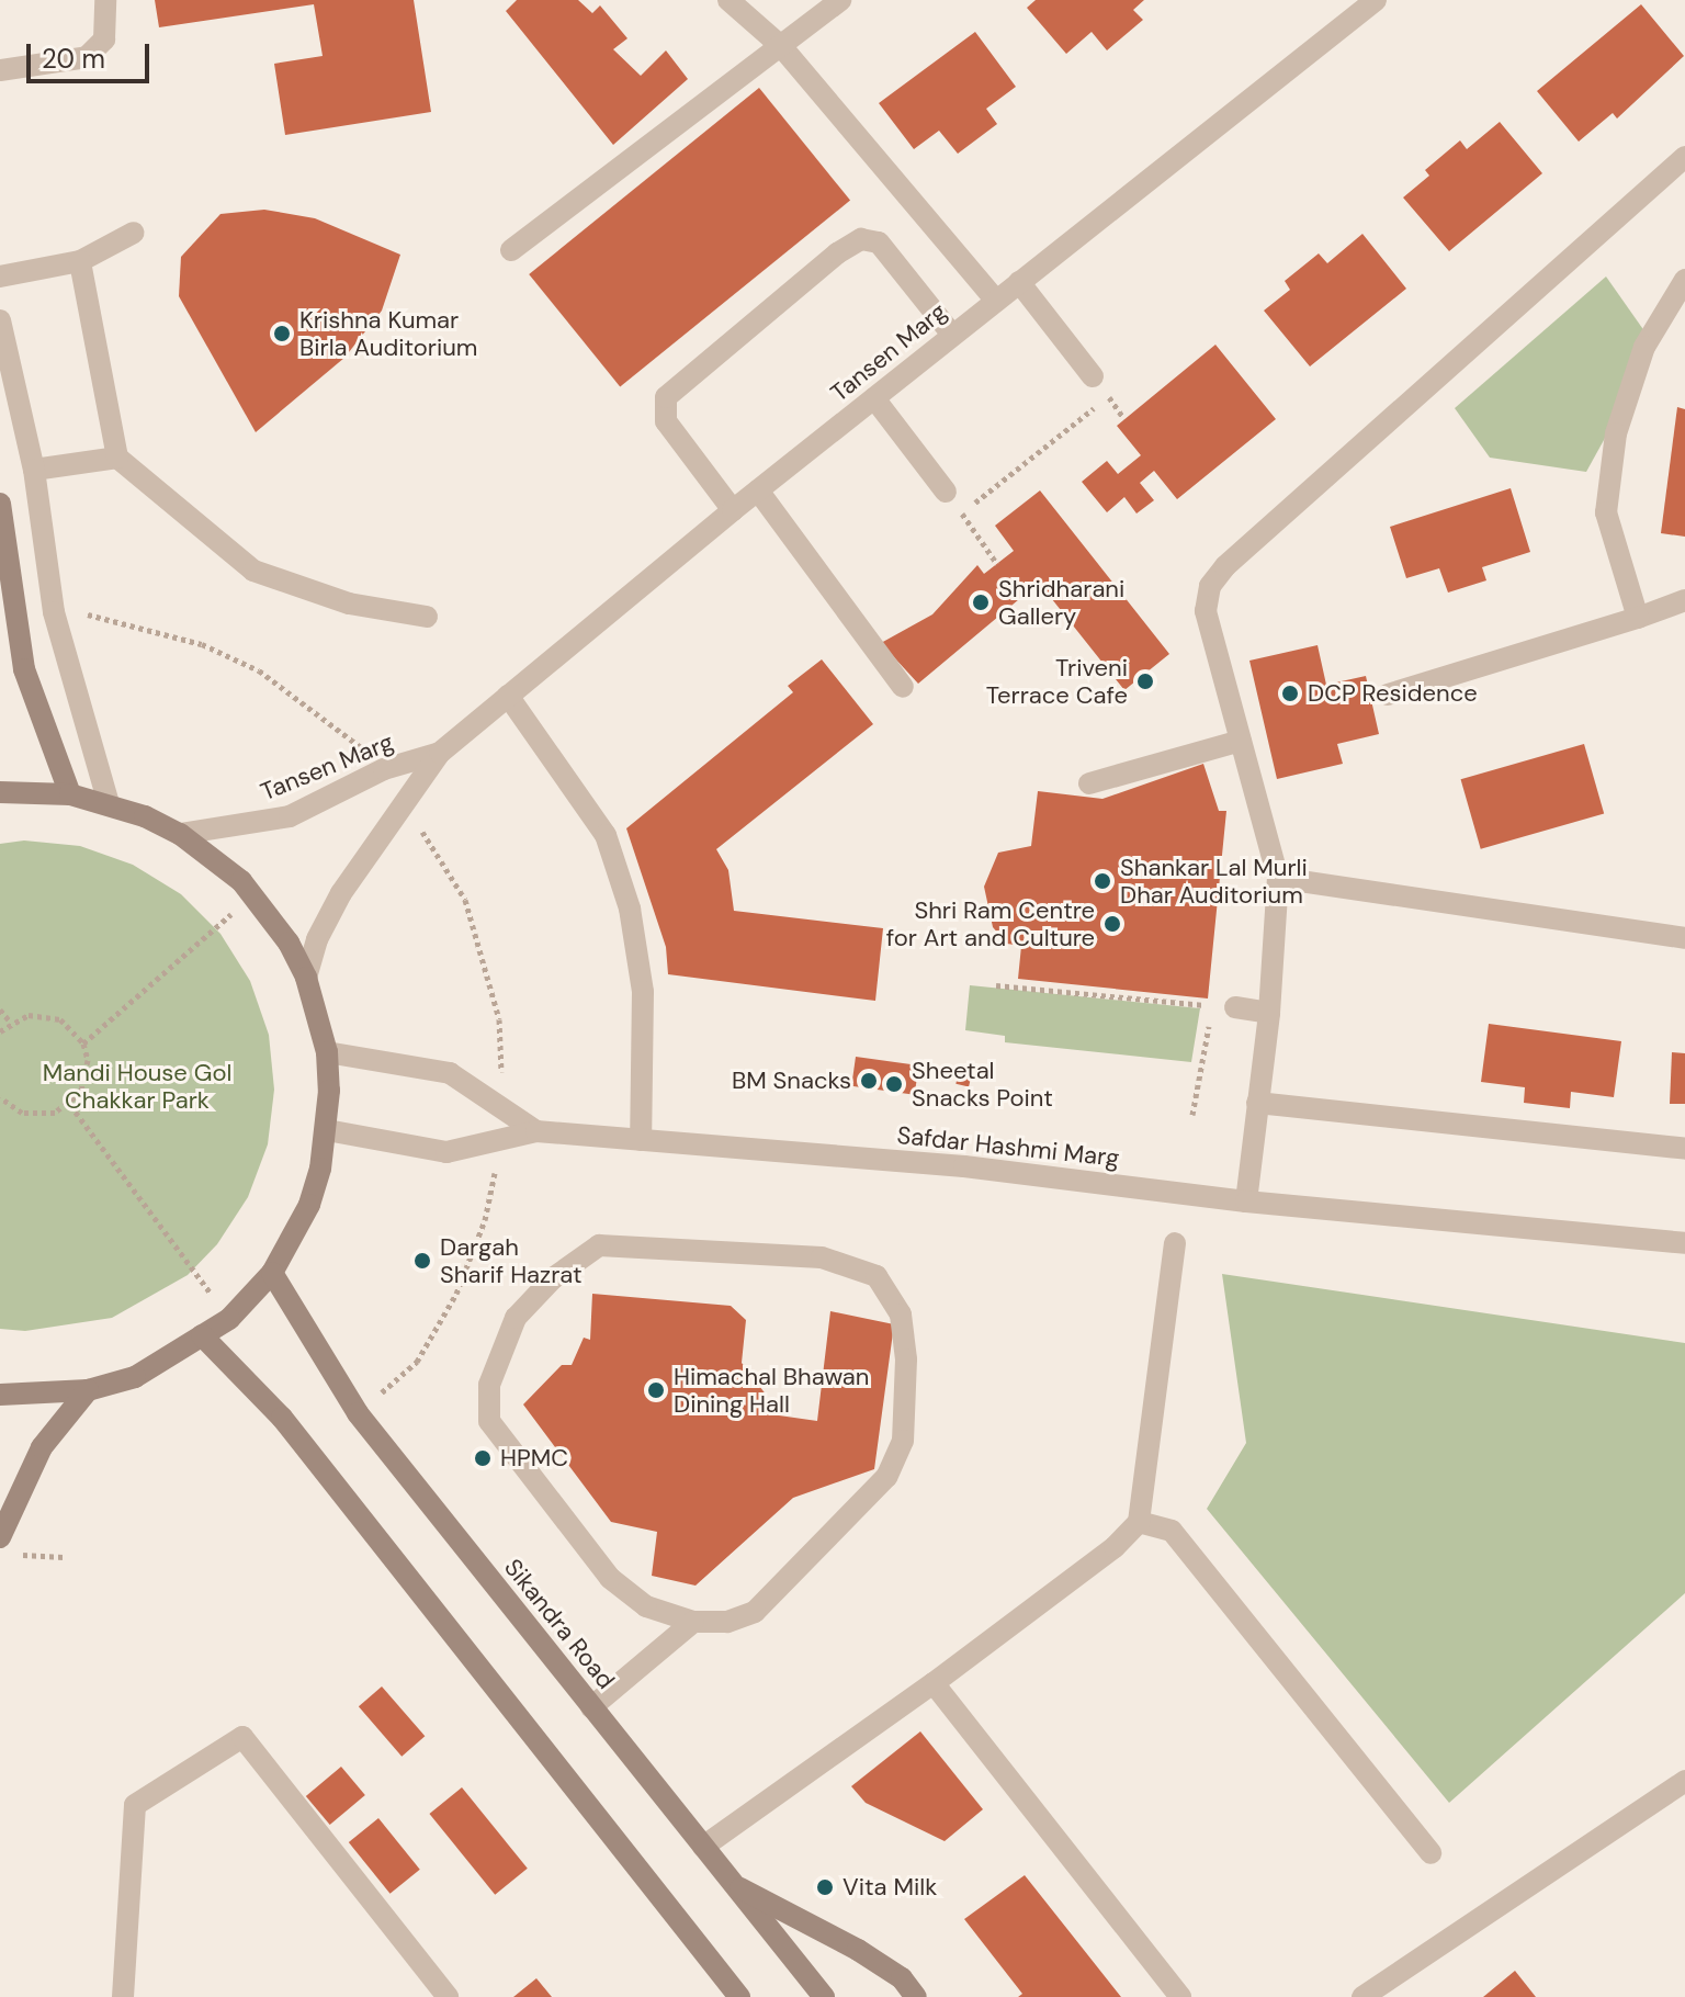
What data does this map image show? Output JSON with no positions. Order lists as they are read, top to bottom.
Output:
{
  "streets": {
    "main road": ["Sikandra Road"],
    "street": ["Tansen Marg", "Safdar Hashmi Marg"]
  },
  "parks": ["Mandi House Gol Chakkar Park"],
  "places": [
    "Krishna Kumar Birla Auditorium",
    "Shridharani Gallery",
    "Triveni Terrace Cafe",
    "DCP Residence",
    "Shankar Lal Murli Dhar Auditorium",
    "Shri Ram Centre for Art and Culture",
    "BM Snacks",
    "Sheetal Snacks Point",
    "Dargah Sharif Hazrat",
    "Himachal Bhawan Dining Hall",
    "HPMC",
    "Vita Milk"
  ],
  "scale_bar": "20 m"
}
